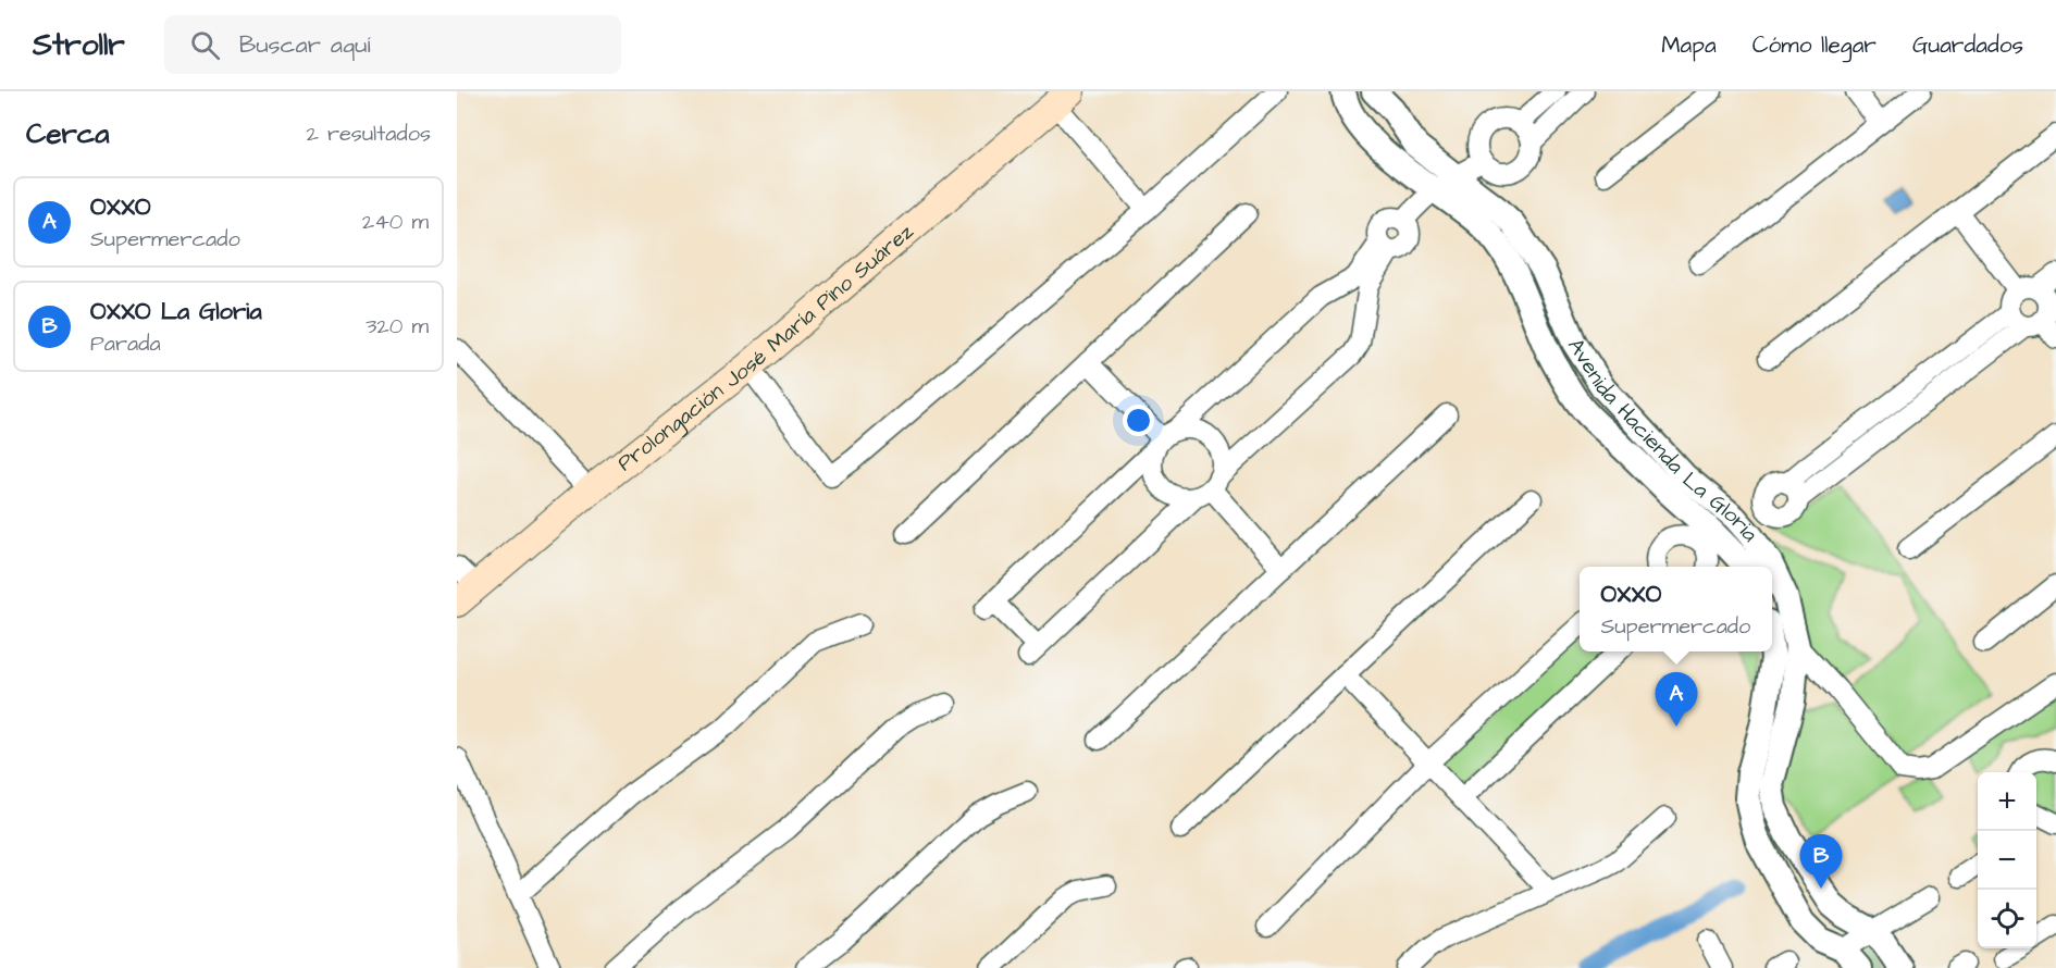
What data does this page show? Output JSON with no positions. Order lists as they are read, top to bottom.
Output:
{
  "streets": {
    "main road": ["Prolongación José María Pino Suárez"],
    "street": ["Avenida Hacienda La Gloria"]
  },
  "page": {
    "header": "Strollr",
    "search": "Buscar aquí",
    "nav": ["Mapa", "Cómo llegar", "Guardados"],
    "heading": ["Cerca", "2 resultados"],
    "list": [
      {
        "mark": "A",
        "name": "OXXO",
        "note": "Supermercado",
        "value": "240 m"
      },
      {
        "mark": "B",
        "name": "OXXO La Gloria",
        "note": "Parada",
        "value": "320 m"
      }
    ],
    "popup": ["OXXO", "Supermercado"],
    "pins": ["A", "B"],
    "map_buttons": ["+", "−"]
  }
}
